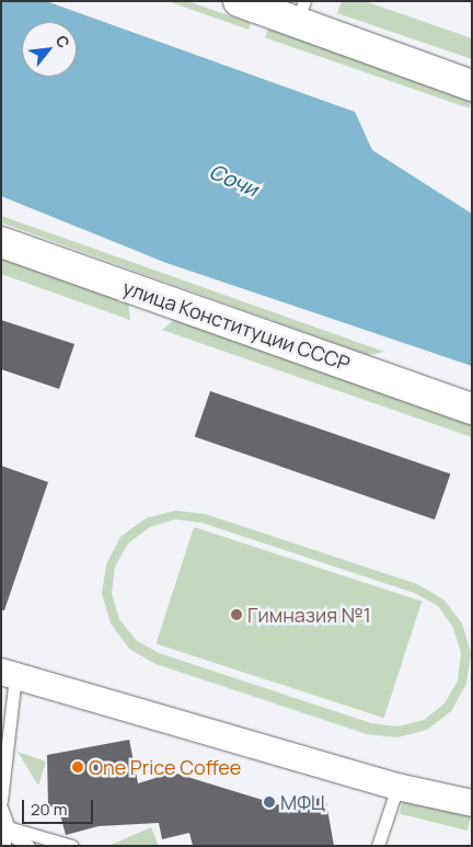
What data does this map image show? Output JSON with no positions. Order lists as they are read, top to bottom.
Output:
{
  "streets": {
    "main road": ["улица Конституции СССР"]
  },
  "water": ["Сочи"],
  "places": ["Гимназия №1", "One Price Coffee", "МФЦ"],
  "scale_bar": "20 m",
  "north": "top right"
}
